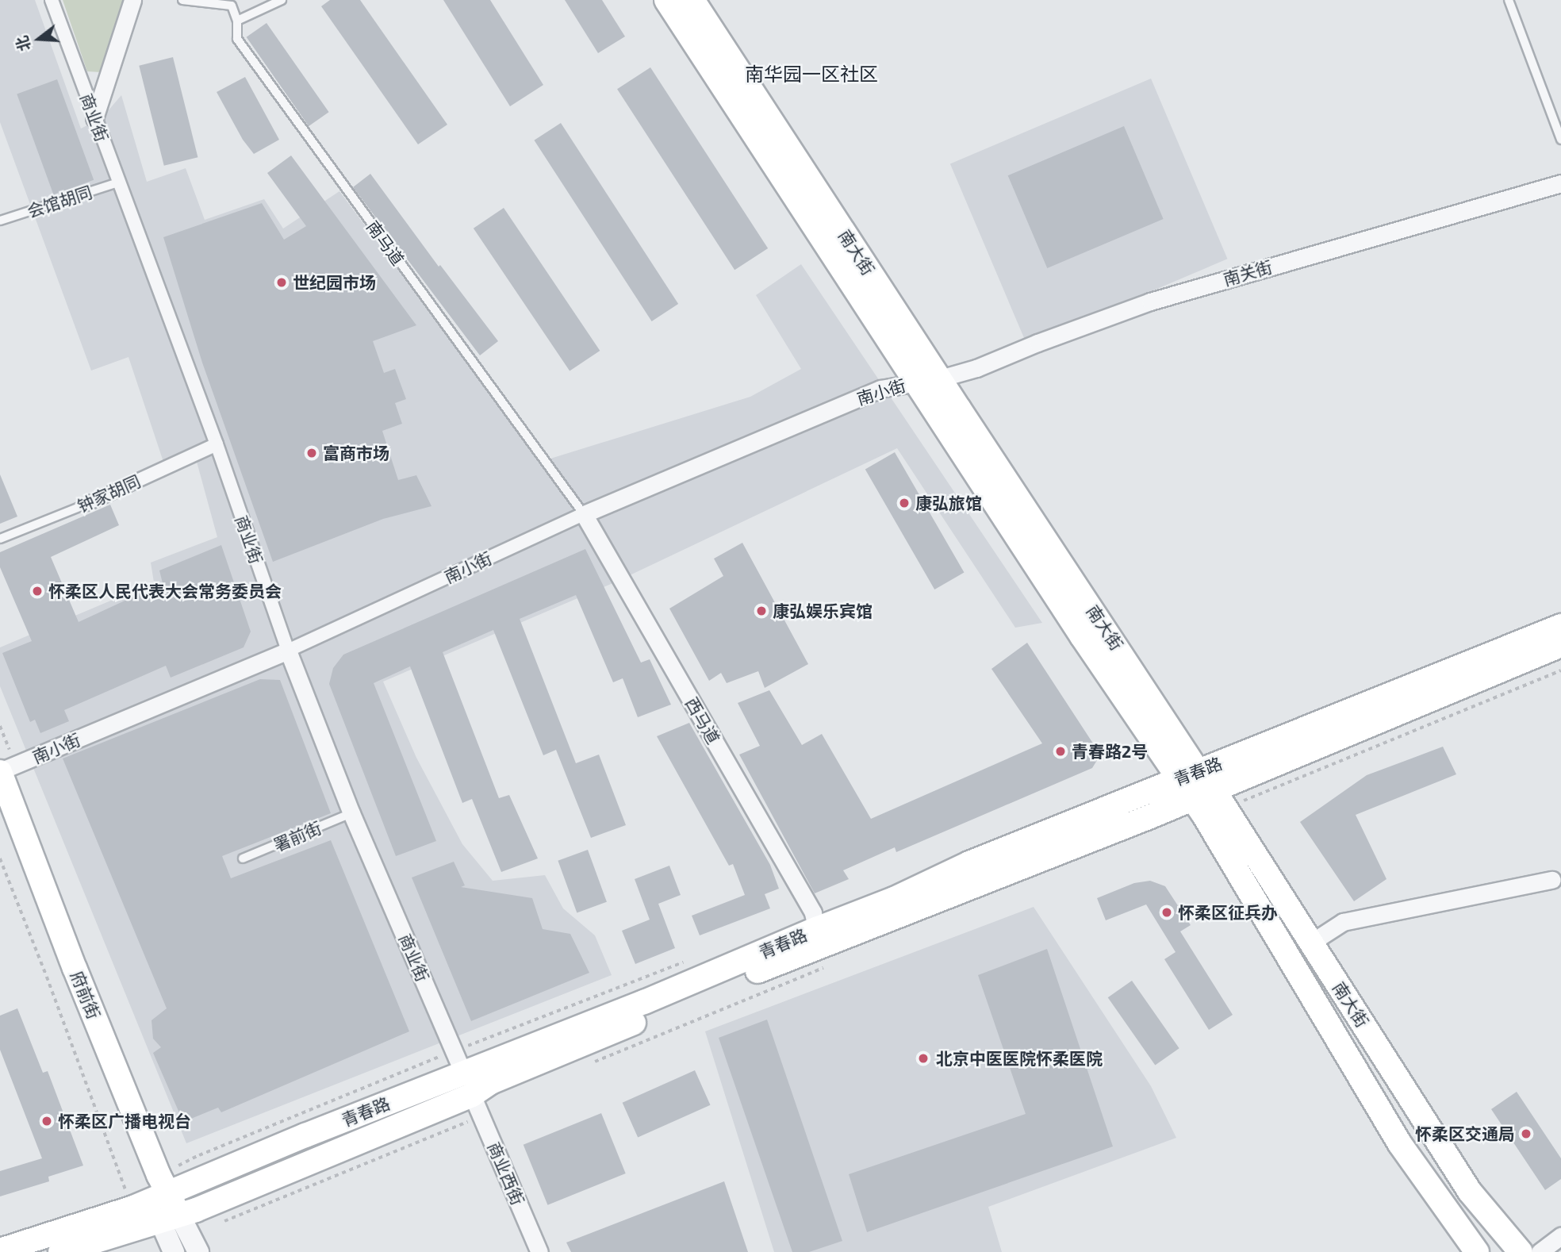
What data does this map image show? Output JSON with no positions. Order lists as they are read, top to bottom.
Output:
{
  "streets": {
    "main road": ["南大街", "青春路", "府前街"],
    "street": [
      "商业街",
      "南关街",
      "南小街",
      "钟家胡同",
      "西马道",
      "商业西街"
    ],
    "lane": ["会馆胡同", "南马道", "署前街"]
  },
  "crossings": [
    ["商业街", "会馆胡同"],
    ["商业街", "南小街"],
    ["商业街", "钟家胡同"],
    ["商业街", "青春路"],
    ["商业街", "署前街"],
    ["南马道", "南小街"],
    ["南马道", "西马道"],
    ["南大街", "南关街"],
    ["南大街", "南小街"],
    ["南大街", "青春路"],
    ["南关街", "南小街"],
    ["南小街", "西马道"],
    ["南小街", "府前街"],
    ["西马道", "青春路"],
    ["青春路", "府前街"],
    ["青春路", "商业西街"]
  ],
  "districts": ["南华园一区社区"],
  "places": [
    "世纪园市场",
    "富商市场",
    "康弘旅馆",
    "怀柔区人民代表大会常务委员会",
    "康弘娱乐宾馆",
    "青春路2号",
    "怀柔区征兵办",
    "北京中医医院怀柔医院",
    "怀柔区广播电视台",
    "怀柔区交通局"
  ],
  "north": "left"
}
